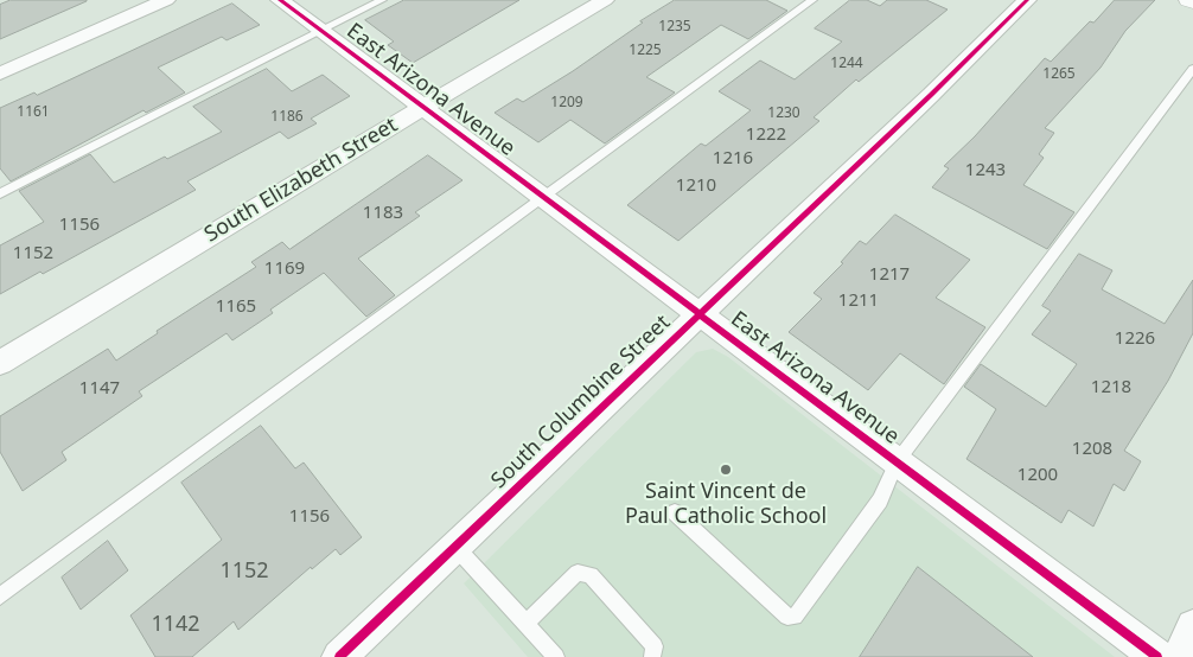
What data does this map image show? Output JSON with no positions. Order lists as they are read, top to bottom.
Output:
{
  "streets": {
    "street": ["East Arizona Avenue", "South Elizabeth Street", "South Columbine Street"]
  },
  "crossings": [
    ["East Arizona Avenue", "South Elizabeth Street"],
    ["East Arizona Avenue", "South Columbine Street"]
  ],
  "places": ["Saint Vincent de Paul Catholic School"],
  "house_numbers": [
    "1235",
    "1225",
    "1244",
    "1265",
    "1209",
    "1161",
    "1230",
    "1186",
    "1222",
    "1216",
    "1243",
    "1210",
    "1183",
    "1156",
    "1152",
    "1169",
    "1217",
    "1211",
    "1165",
    "1226",
    "1218",
    "1147",
    "1208",
    "1200",
    "1156",
    "1152",
    "1142"
  ]
}
